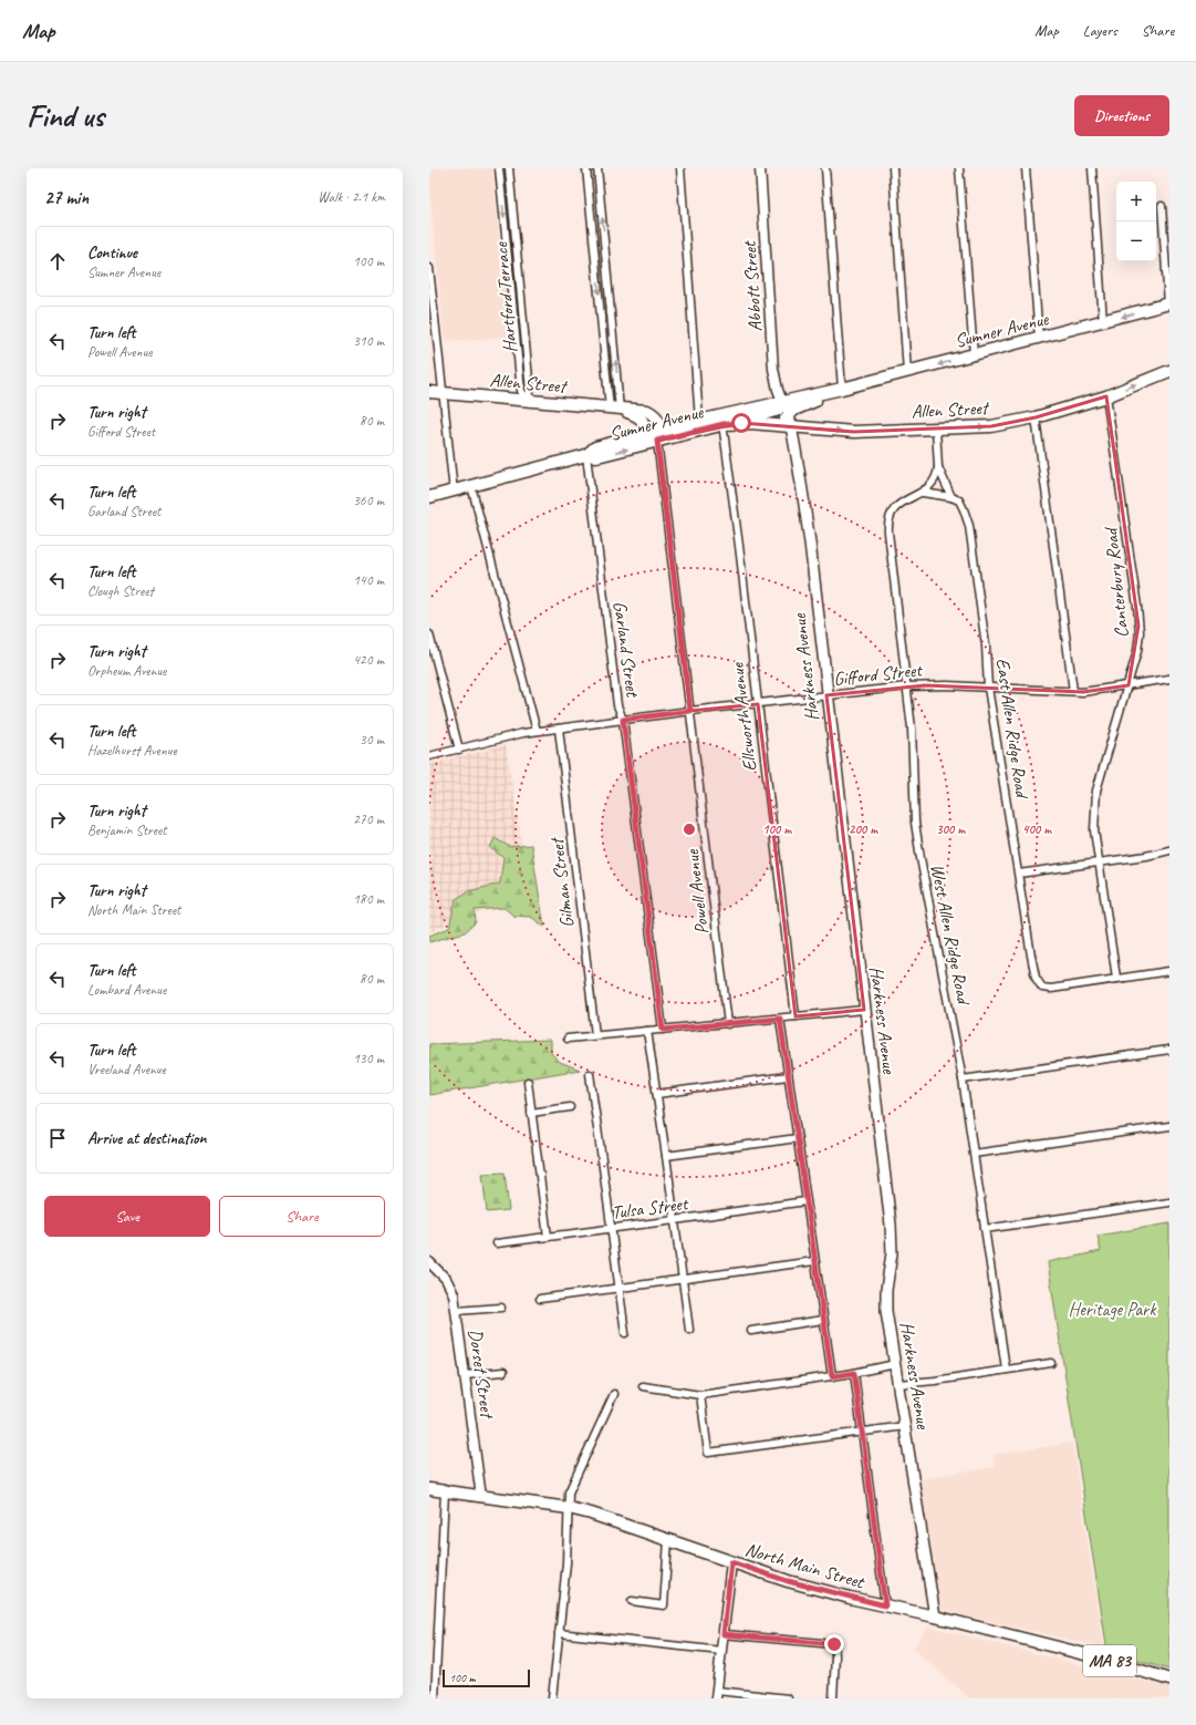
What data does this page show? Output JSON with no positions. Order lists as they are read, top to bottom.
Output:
{
  "streets": {
    "main road": [
      "Sumner Avenue",
      "Allen Street",
      "Harkness Avenue",
      "North Main Street",
      "MA 83"
    ],
    "street": [
      "Abbott Street",
      "Hartford Terrace",
      "Canterbury Road",
      "Garland Street",
      "Gifford Street",
      "Ellsworth Avenue",
      "East Allen Ridge Road",
      "Gilman Street",
      "Powell Avenue",
      "West Allen Ridge Road",
      "Tulsa Street",
      "Dorset Street"
    ]
  },
  "crossings": [
    ["Abbott Street", "Sumner Avenue"],
    ["Abbott Street", "Harkness Avenue"],
    ["Hartford Terrace", "Allen Street"],
    ["Sumner Avenue", "Allen Street"],
    ["Sumner Avenue", "Garland Street"],
    ["Sumner Avenue", "Harkness Avenue"],
    ["Sumner Avenue", "Ellsworth Avenue"],
    ["Sumner Avenue", "Powell Avenue"],
    ["Allen Street", "Canterbury Road"],
    ["Allen Street", "Harkness Avenue"],
    ["Allen Street", "Ellsworth Avenue"],
    ["Allen Street", "East Allen Ridge Road"],
    ["Allen Street", "Powell Avenue"],
    ["Canterbury Road", "Gifford Street"],
    ["Canterbury Road", "East Allen Ridge Road"],
    ["Garland Street", "Gifford Street"],
    ["Harkness Avenue", "Gifford Street"],
    ["Harkness Avenue", "North Main Street"],
    ["Gifford Street", "Ellsworth Avenue"],
    ["Gifford Street", "East Allen Ridge Road"],
    ["Gifford Street", "Gilman Street"],
    ["Gifford Street", "Powell Avenue"],
    ["Gifford Street", "West Allen Ridge Road"],
    ["East Allen Ridge Road", "West Allen Ridge Road"],
    ["Dorset Street", "North Main Street"]
  ],
  "one_way": ["Allen Street"],
  "parks": ["Heritage Park"],
  "scale_bar": "100 m",
  "page": {
    "header": "Map",
    "nav": ["Map", "Layers", "Share"],
    "buttons": [
      "Directions",
      ["Save", "Share"]
    ],
    "title": "Find us",
    "heading": ["27 min", "Walk · 2.1 km"],
    "map_buttons": ["+", "−"],
    "list": [
      ["Continue", "Sumner Avenue", "100 m"],
      ["Turn left", "Powell Avenue", "310 m"],
      ["Turn right", "Gifford Street", "80 m"],
      ["Turn left", "Garland Street", "360 m"],
      ["Turn left", "Clough Street", "140 m"],
      ["Turn right", "Orpheum Avenue", "420 m"],
      ["Turn left", "Hazelhurst Avenue", "30 m"],
      ["Turn right", "Benjamin Street", "270 m"],
      ["Turn right", "North Main Street", "180 m"],
      ["Turn left", "Lombard Avenue", "80 m"],
      ["Turn left", "Vreeland Avenue", "130 m"],
      "Arrive at destination"
    ],
    "scale": "100 m"
  },
  "rings": [
    "100 m",
    "200 m",
    "300 m",
    "400 m"
  ]
}
